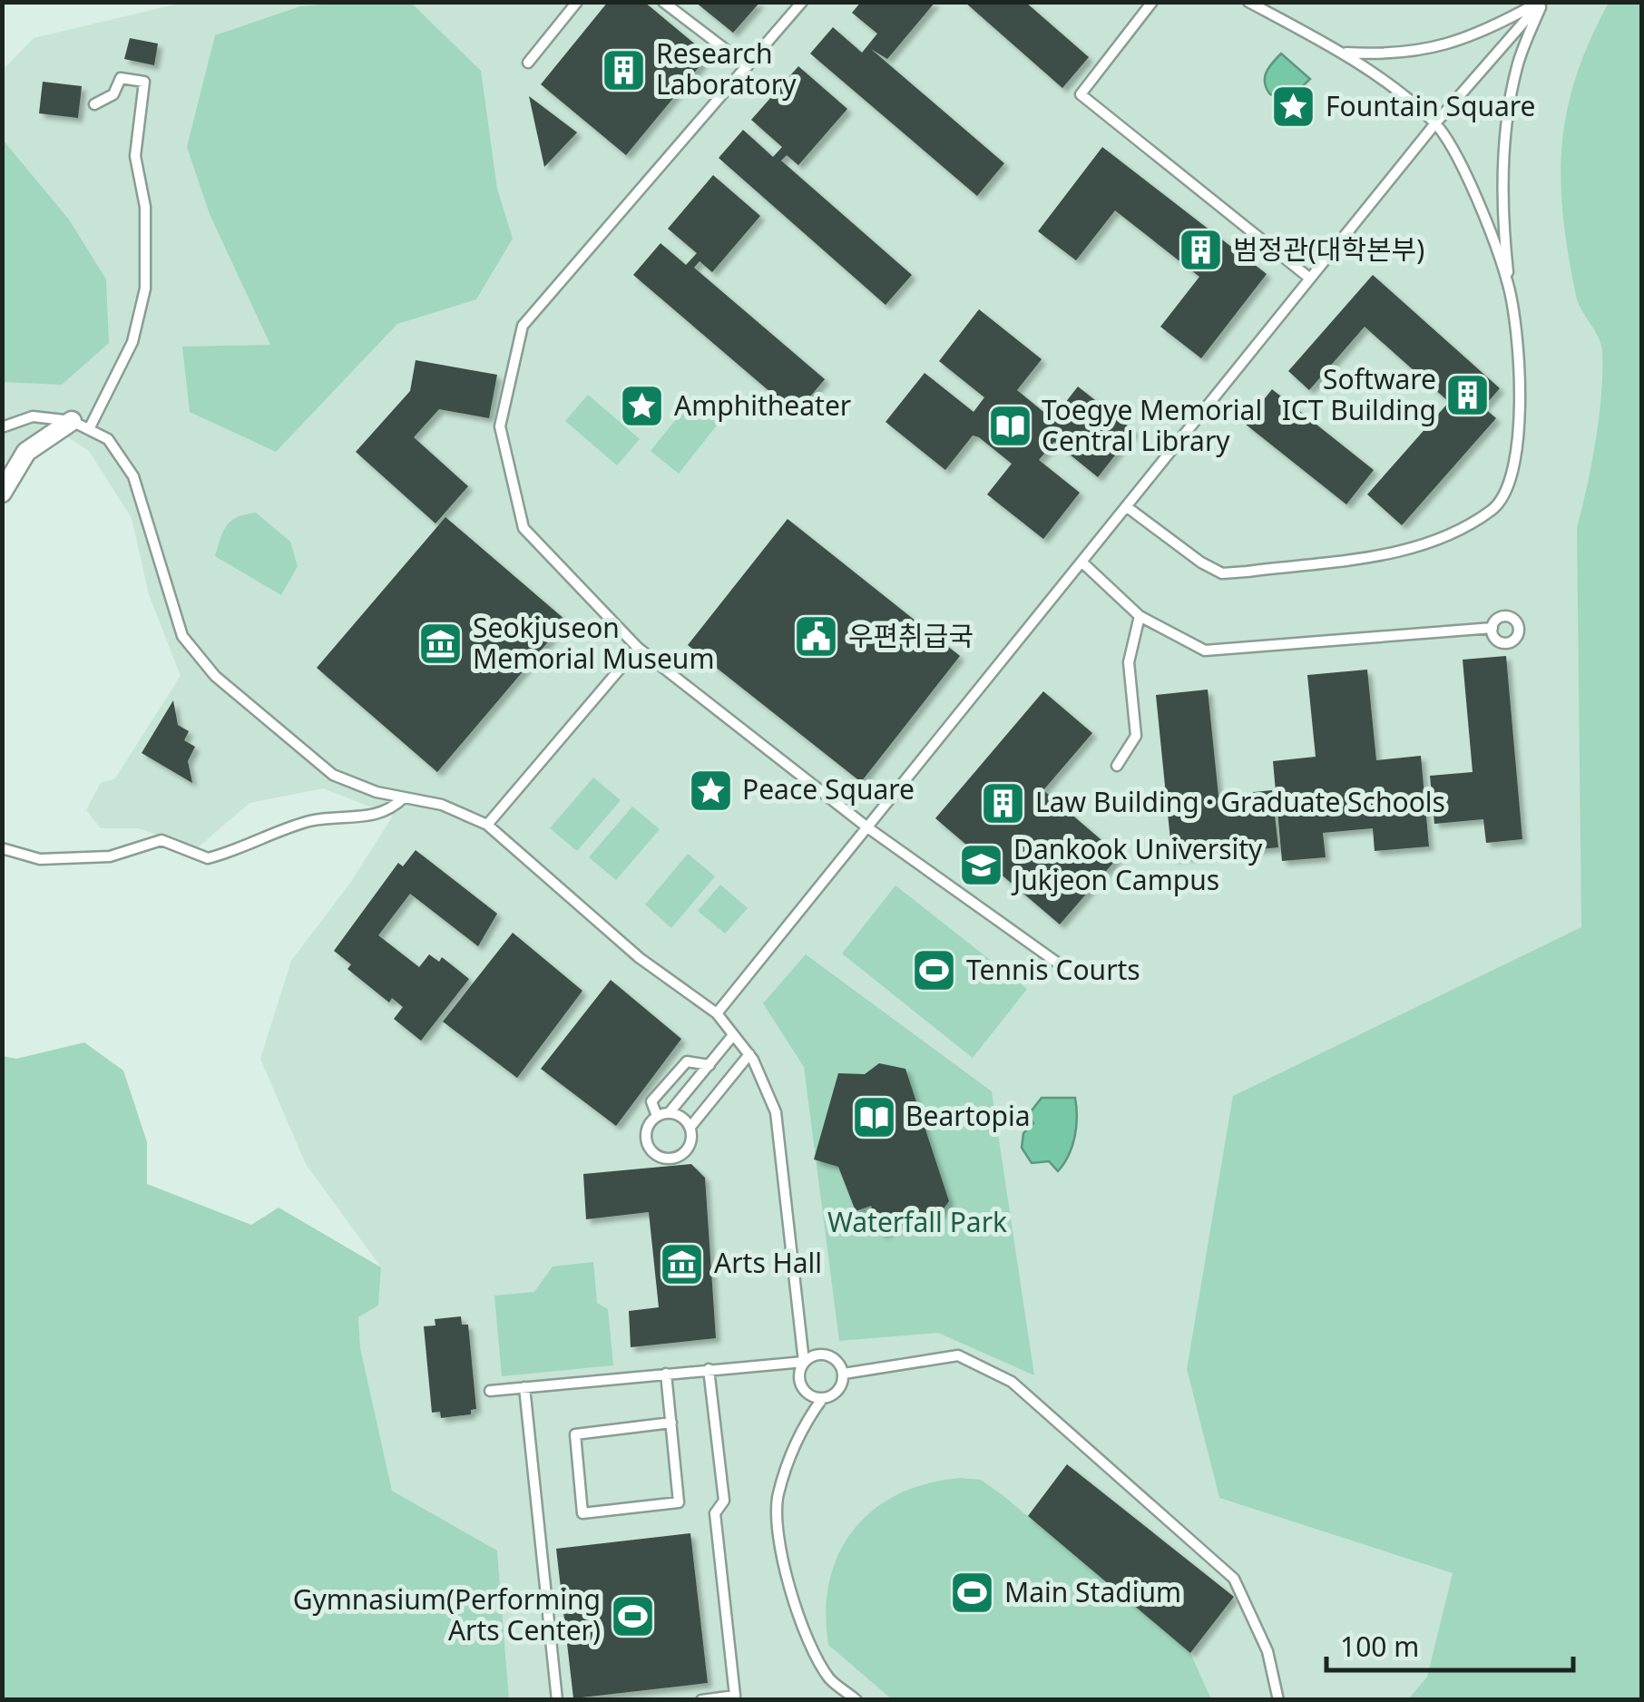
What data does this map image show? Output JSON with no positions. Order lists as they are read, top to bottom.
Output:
{
  "parks": ["Waterfall Park"],
  "places": {
    "building": [
      "Research Laboratory",
      "범정관(대학본부)",
      "Software ICT Building",
      "Law Building · Graduate Schools"
    ],
    "place": ["Fountain Square", "Amphitheater", "Peace Square"],
    "library": ["Toegye Memorial Central Library", "Beartopia"],
    "public building": ["우편취급국"],
    "museum": ["Seokjuseon Memorial Museum", "Arts Hall"],
    "school or university": ["Dankook University Jukjeon Campus"],
    "sports": ["Tennis Courts", "Main Stadium", "Gymnasium(Performing Arts Center)"]
  },
  "scale_bar": "100 m"
}
